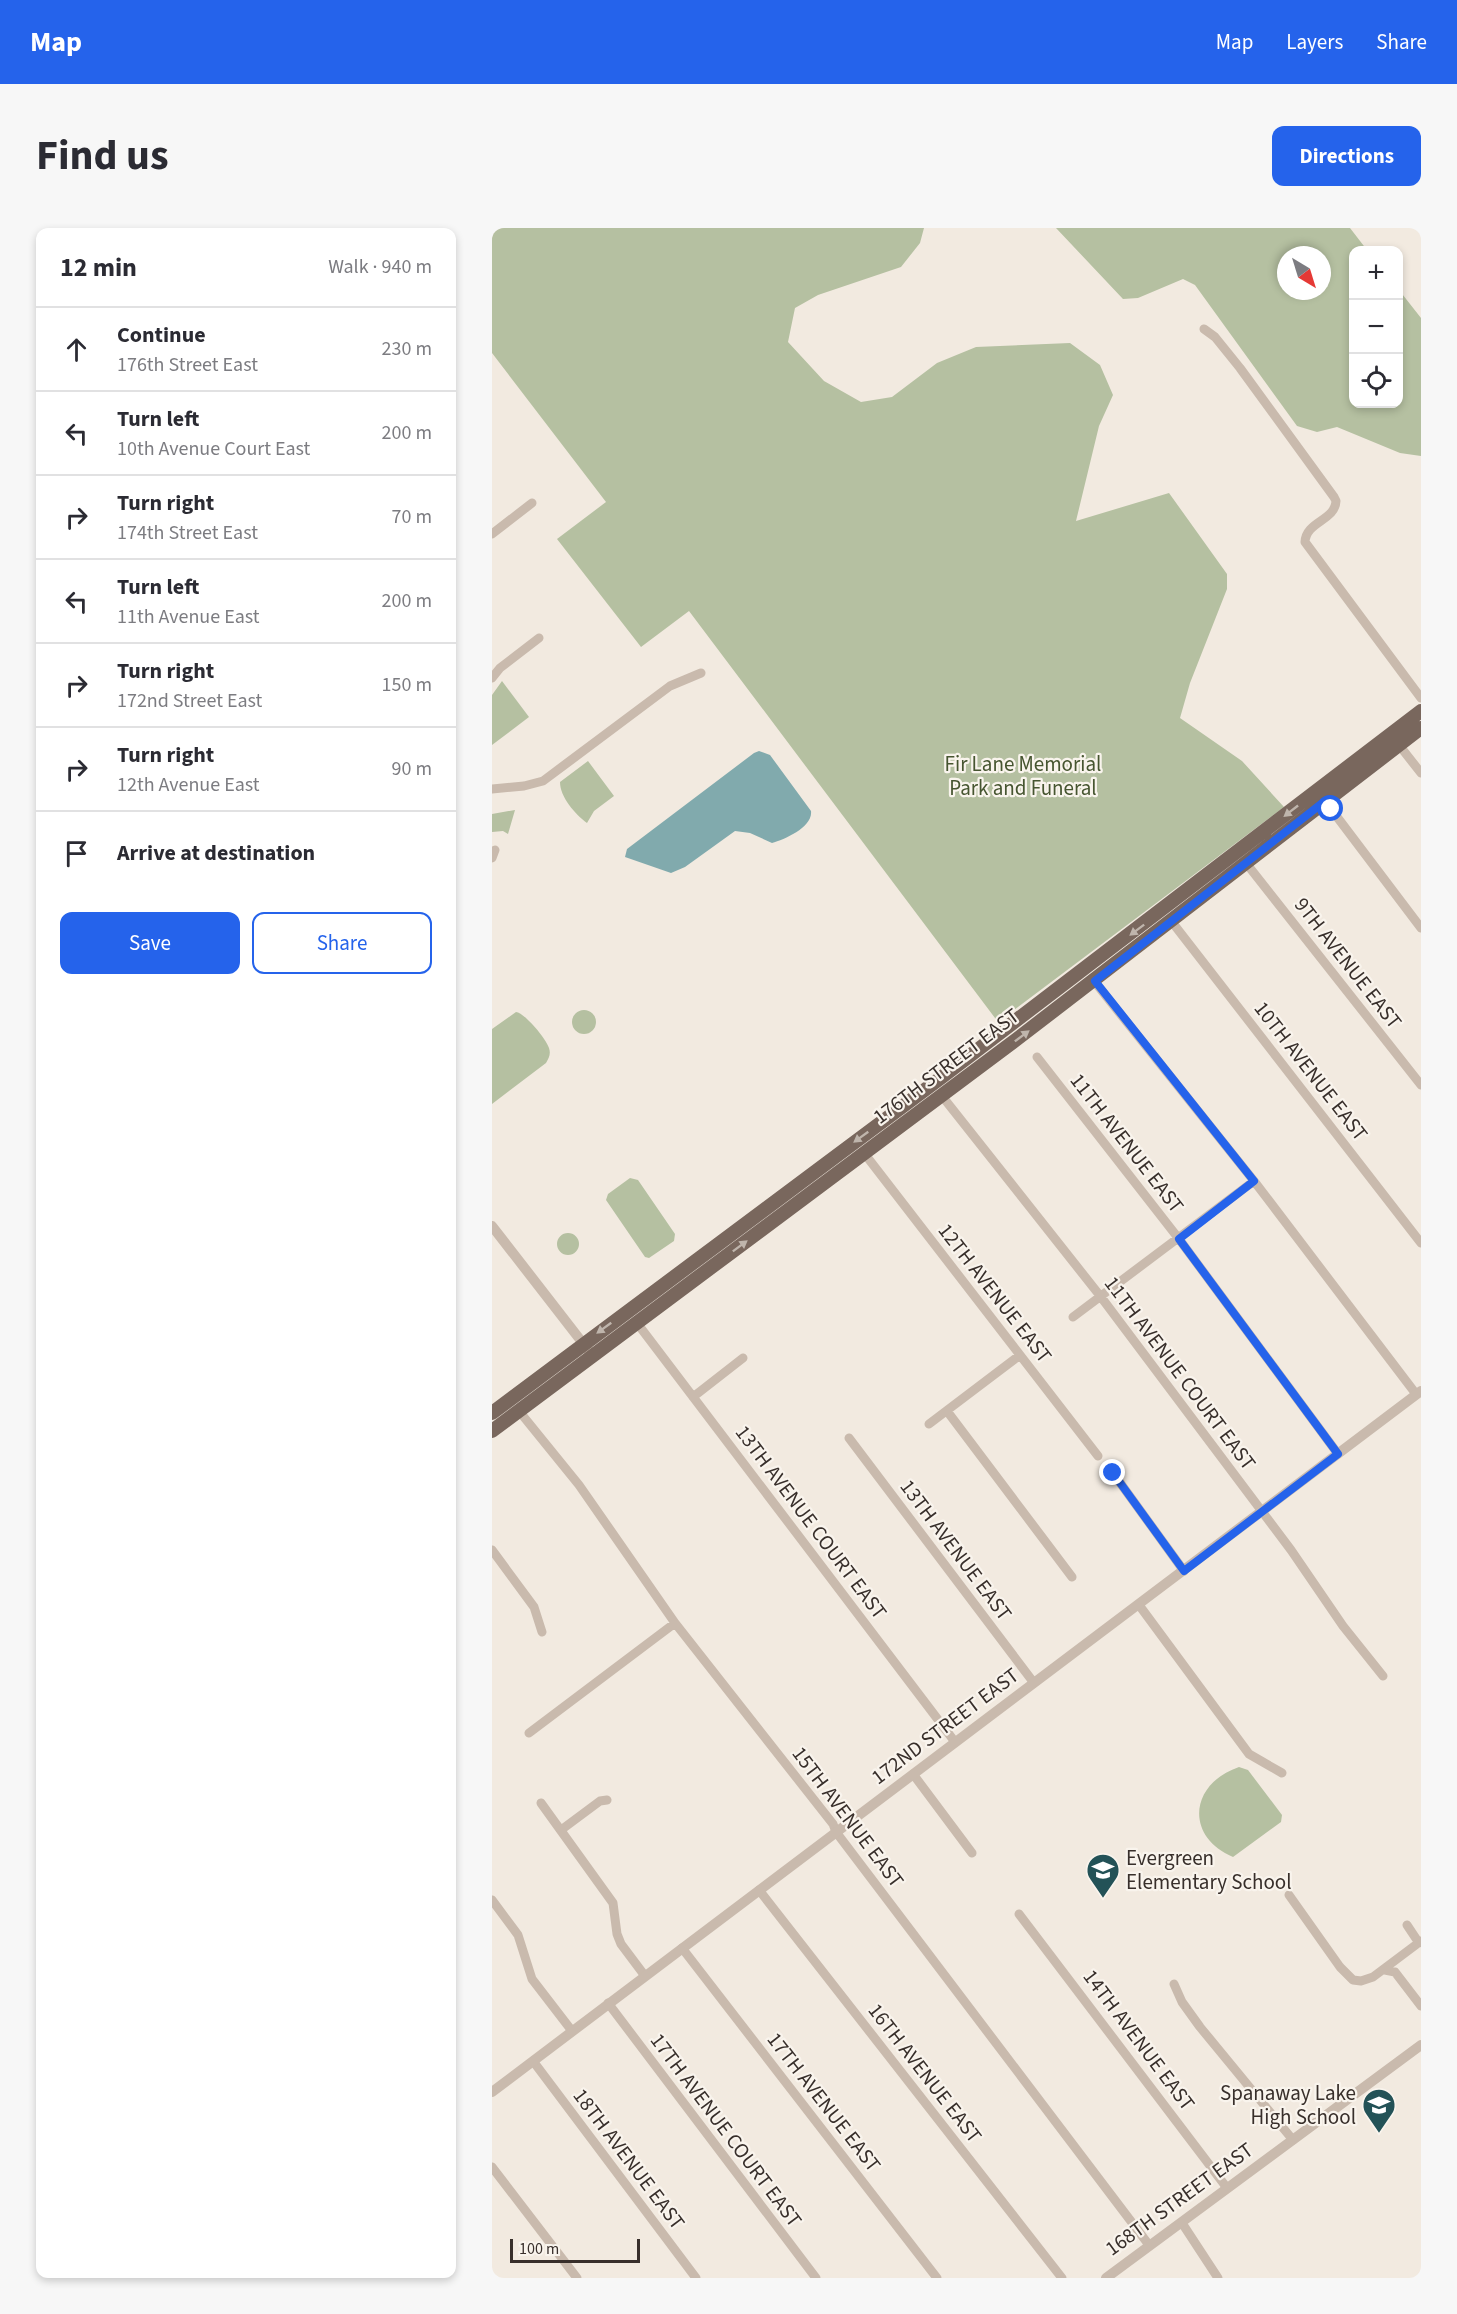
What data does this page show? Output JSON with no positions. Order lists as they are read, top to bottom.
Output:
{
  "streets": {
    "main road": ["176TH STREET EAST"],
    "street": [
      "9TH AVENUE EAST",
      "10TH AVENUE EAST",
      "11TH AVENUE EAST",
      "12TH AVENUE EAST",
      "11TH AVENUE COURT EAST",
      "13TH AVENUE COURT EAST",
      "13TH AVENUE EAST",
      "172ND STREET EAST",
      "15TH AVENUE EAST",
      "14TH AVENUE EAST",
      "16TH AVENUE EAST",
      "17TH AVENUE EAST",
      "17TH AVENUE COURT EAST",
      "18TH AVENUE EAST",
      "168TH STREET EAST"
    ]
  },
  "crossings": [
    ["9TH AVENUE EAST", "176TH STREET EAST"],
    ["176TH STREET EAST", "10TH AVENUE EAST"],
    ["176TH STREET EAST", "12TH AVENUE EAST"],
    ["176TH STREET EAST", "11TH AVENUE COURT EAST"],
    ["176TH STREET EAST", "13TH AVENUE COURT EAST"],
    ["176TH STREET EAST", "15TH AVENUE EAST"],
    ["11TH AVENUE EAST", "172ND STREET EAST"],
    ["11TH AVENUE COURT EAST", "172ND STREET EAST"],
    ["13TH AVENUE COURT EAST", "172ND STREET EAST"],
    ["13TH AVENUE EAST", "172ND STREET EAST"],
    ["172ND STREET EAST", "15TH AVENUE EAST"],
    ["172ND STREET EAST", "16TH AVENUE EAST"],
    ["172ND STREET EAST", "17TH AVENUE EAST"],
    ["172ND STREET EAST", "17TH AVENUE COURT EAST"],
    ["172ND STREET EAST", "18TH AVENUE EAST"],
    ["15TH AVENUE EAST", "168TH STREET EAST"],
    ["14TH AVENUE EAST", "168TH STREET EAST"]
  ],
  "parks": ["Fir Lane Memorial Park and Funeral"],
  "places": {
    "school or university": ["Evergreen Elementary School", "Spanaway Lake High School"]
  },
  "scale_bar": "100 m",
  "north": "bottom right",
  "page": {
    "header": "Map",
    "nav": ["Map", "Layers", "Share"],
    "title": "Find us",
    "buttons": [
      "Directions",
      ["Save", "Share"]
    ],
    "heading": ["12 min", "Walk · 940 m"],
    "map_buttons": ["+", "−"],
    "list": [
      ["Continue", "176th Street East", "230 m"],
      ["Turn left", "10th Avenue Court East", "200 m"],
      ["Turn right", "174th Street East", "70 m"],
      ["Turn left", "11th Avenue East", "200 m"],
      ["Turn right", "172nd Street East", "150 m"],
      ["Turn right", "12th Avenue East", "90 m"],
      "Arrive at destination"
    ],
    "scale": "100 m"
  }
}
